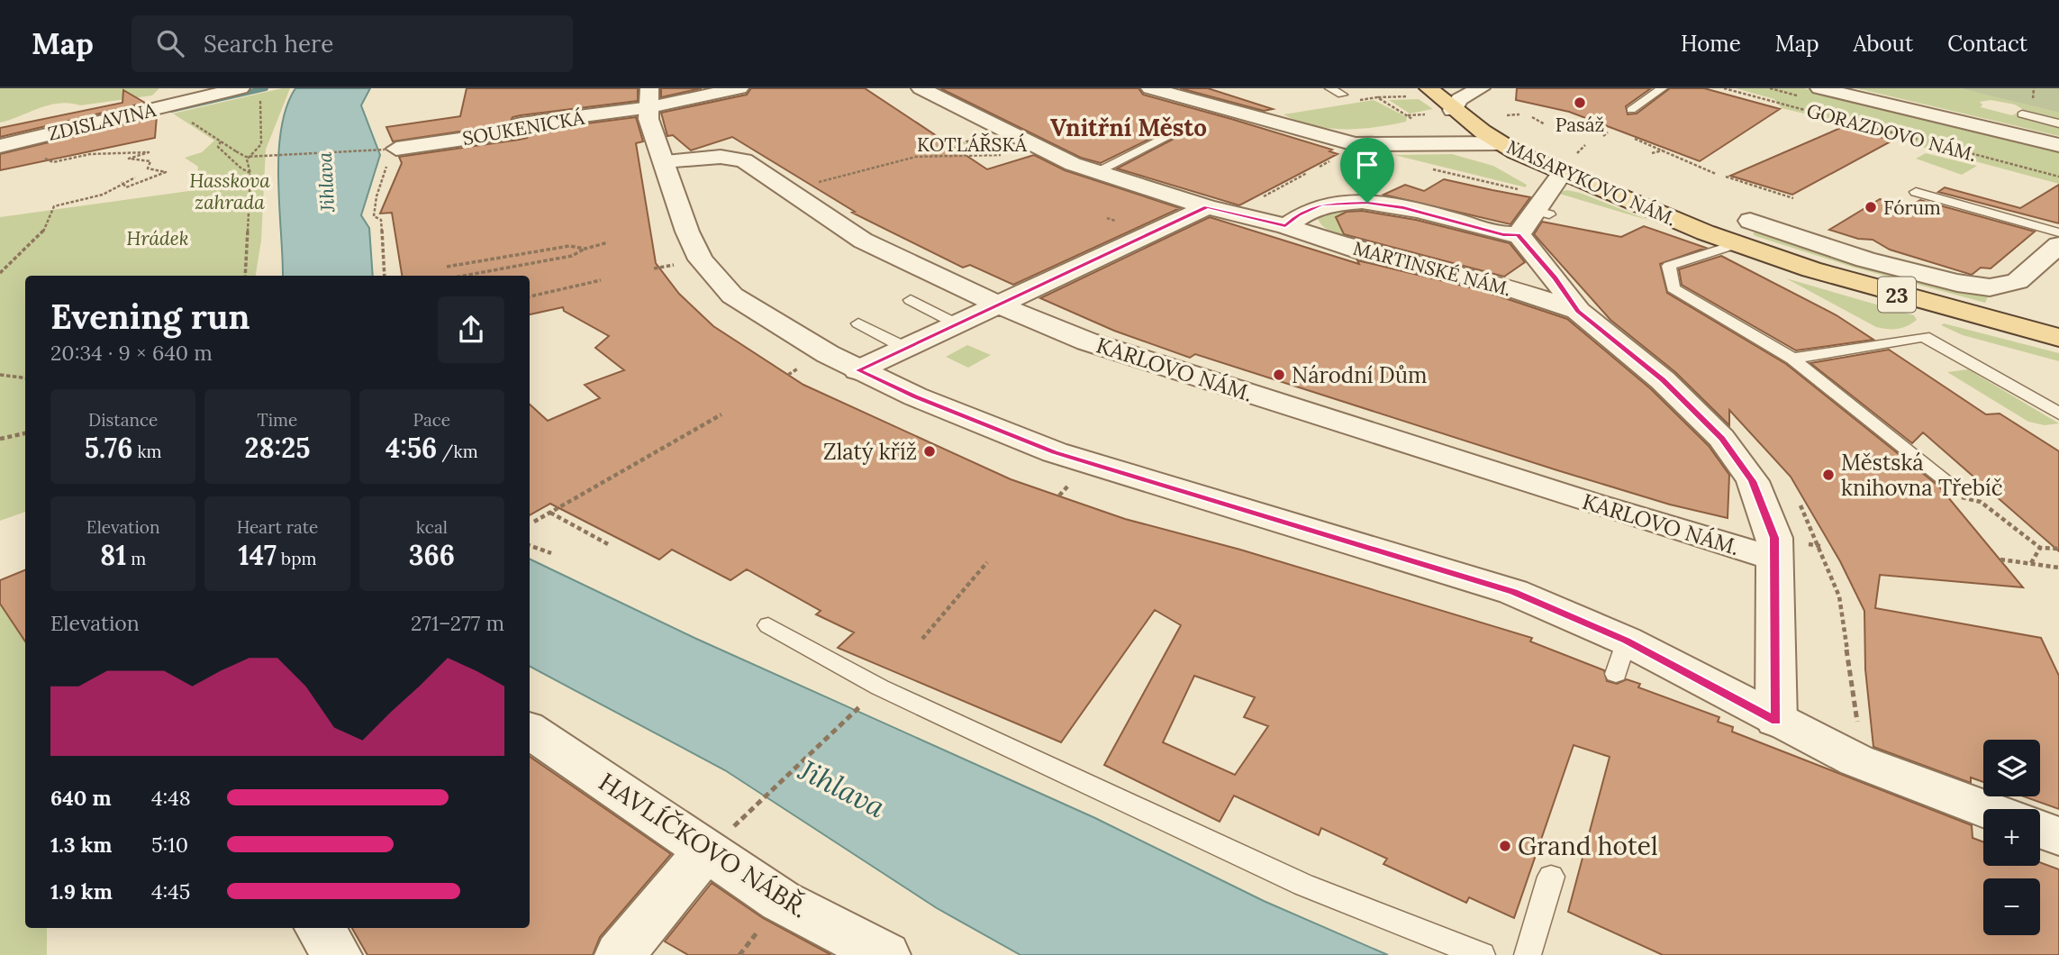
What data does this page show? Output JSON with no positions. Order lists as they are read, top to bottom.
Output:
{
  "streets": {
    "main road": ["MASARYKOVO NÁM.", "23"],
    "street": [
      "ZDISLAVINA",
      "SOUKENICKÁ",
      "GORAZDOVO NÁM.",
      "MARTINSKÉ NÁM.",
      "KARLOVO NÁM.",
      "HAVLÍČKOVO NÁBŘ."
    ],
    "path": ["KOTLÁŘSKÁ"]
  },
  "crossings": [
    ["KOTLÁŘSKÁ", "KARLOVO NÁM."],
    ["MASARYKOVO NÁM.", "23"]
  ],
  "districts": ["Vnitřní Město"],
  "water": ["Jihlava"],
  "parks": ["Hasskova zahrada", "Hrádek"],
  "places": [
    "Pasáž",
    "Fórum",
    "Národní Dům",
    "Zlatý kříž",
    "Městská knihovna Třebíč",
    "Grand hotel"
  ],
  "page": {
    "header": "Map",
    "search": "Search here",
    "nav": [
      "Home",
      "Map",
      "About",
      "Contact"
    ],
    "heading": ["Evening run", "20:34 · 9 × 640 m"],
    "stats": [
      ["Distance", "5.76 km"],
      ["Time", "28:25"],
      ["Pace", "4:56 /km"],
      ["Elevation", "81 m"],
      ["Heart rate", "147 bpm"],
      ["kcal", "366"]
    ],
    "chart": ["Elevation", "271–277 m"],
    "map_buttons": ["+", "−"],
    "list": [
      {
        "name": "640 m",
        "note": "4:48"
      },
      {
        "name": "1.3 km",
        "note": "5:10"
      },
      {
        "name": "1.9 km",
        "note": "4:45"
      }
    ]
  }
}
